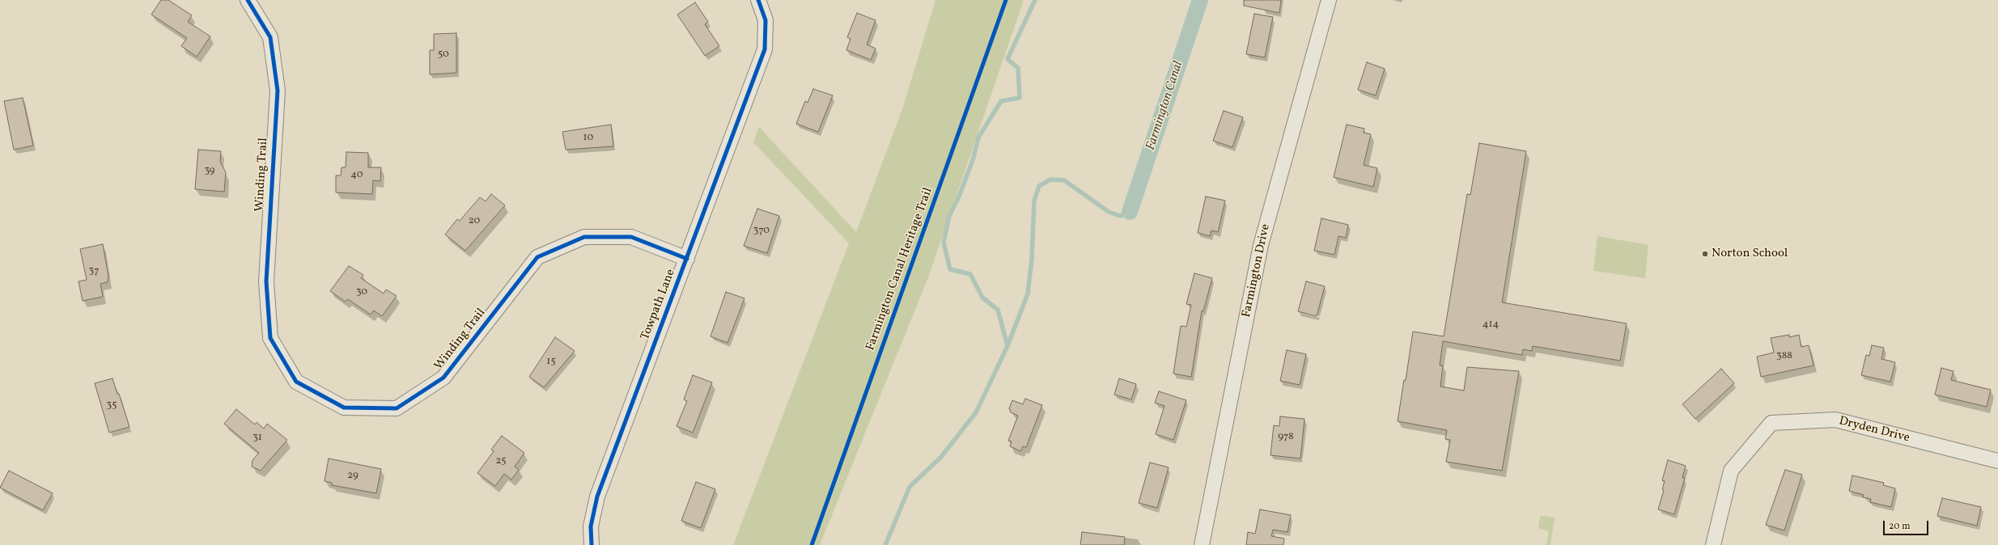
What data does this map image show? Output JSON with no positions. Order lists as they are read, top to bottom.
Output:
{
  "streets": {
    "street": [
      "Winding Trail",
      "Farmington Drive",
      "Towpath Lane",
      "Dryden Drive"
    ],
    "cycle path": ["Farmington Canal Heritage Trail"]
  },
  "crossings": [
    ["Winding Trail", "Towpath Lane"]
  ],
  "water": ["Farmington Canal"],
  "places": ["Norton School"],
  "house_numbers": [
    "50",
    "10",
    "39",
    "40",
    "20",
    "370",
    "37",
    "30",
    "414",
    "388",
    "15",
    "35",
    "978",
    "31",
    "25",
    "29"
  ],
  "scale_bar": "20 m"
}
